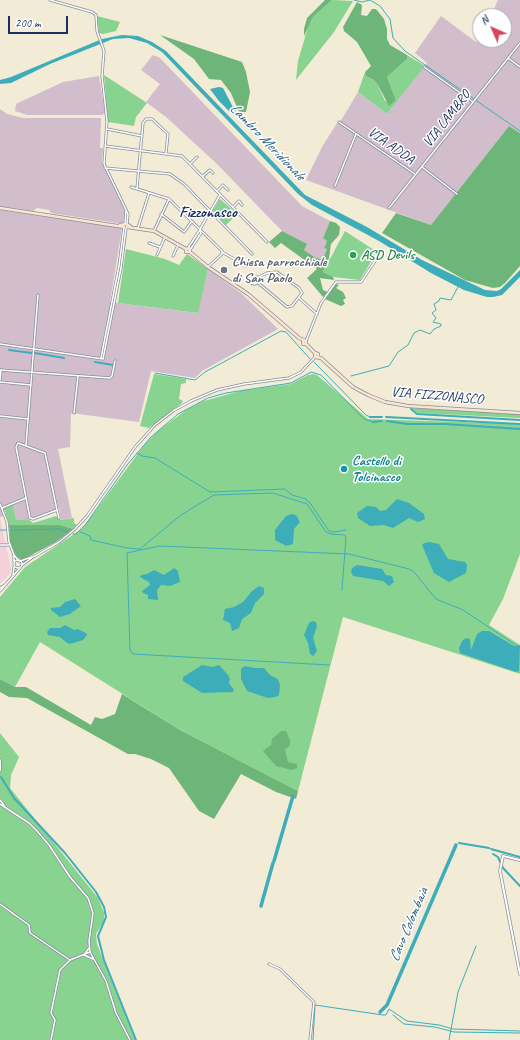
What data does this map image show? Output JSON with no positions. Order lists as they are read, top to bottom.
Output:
{
  "streets": {
    "main road": ["VIA FIZZONASCO"],
    "street": ["VIA LAMBRO", "VIA ADDA"]
  },
  "crossings": [
    ["VIA LAMBRO", "VIA ADDA"]
  ],
  "districts": ["Fizzonasco"],
  "water": ["Lambro Meridionale", "Cavo Colombaia"],
  "places": ["ASD Devils", "Chiesa parrocchiale di San Paolo", "Castello di Tolcinasco"],
  "scale_bar": "200 m",
  "north": "top left"
}
